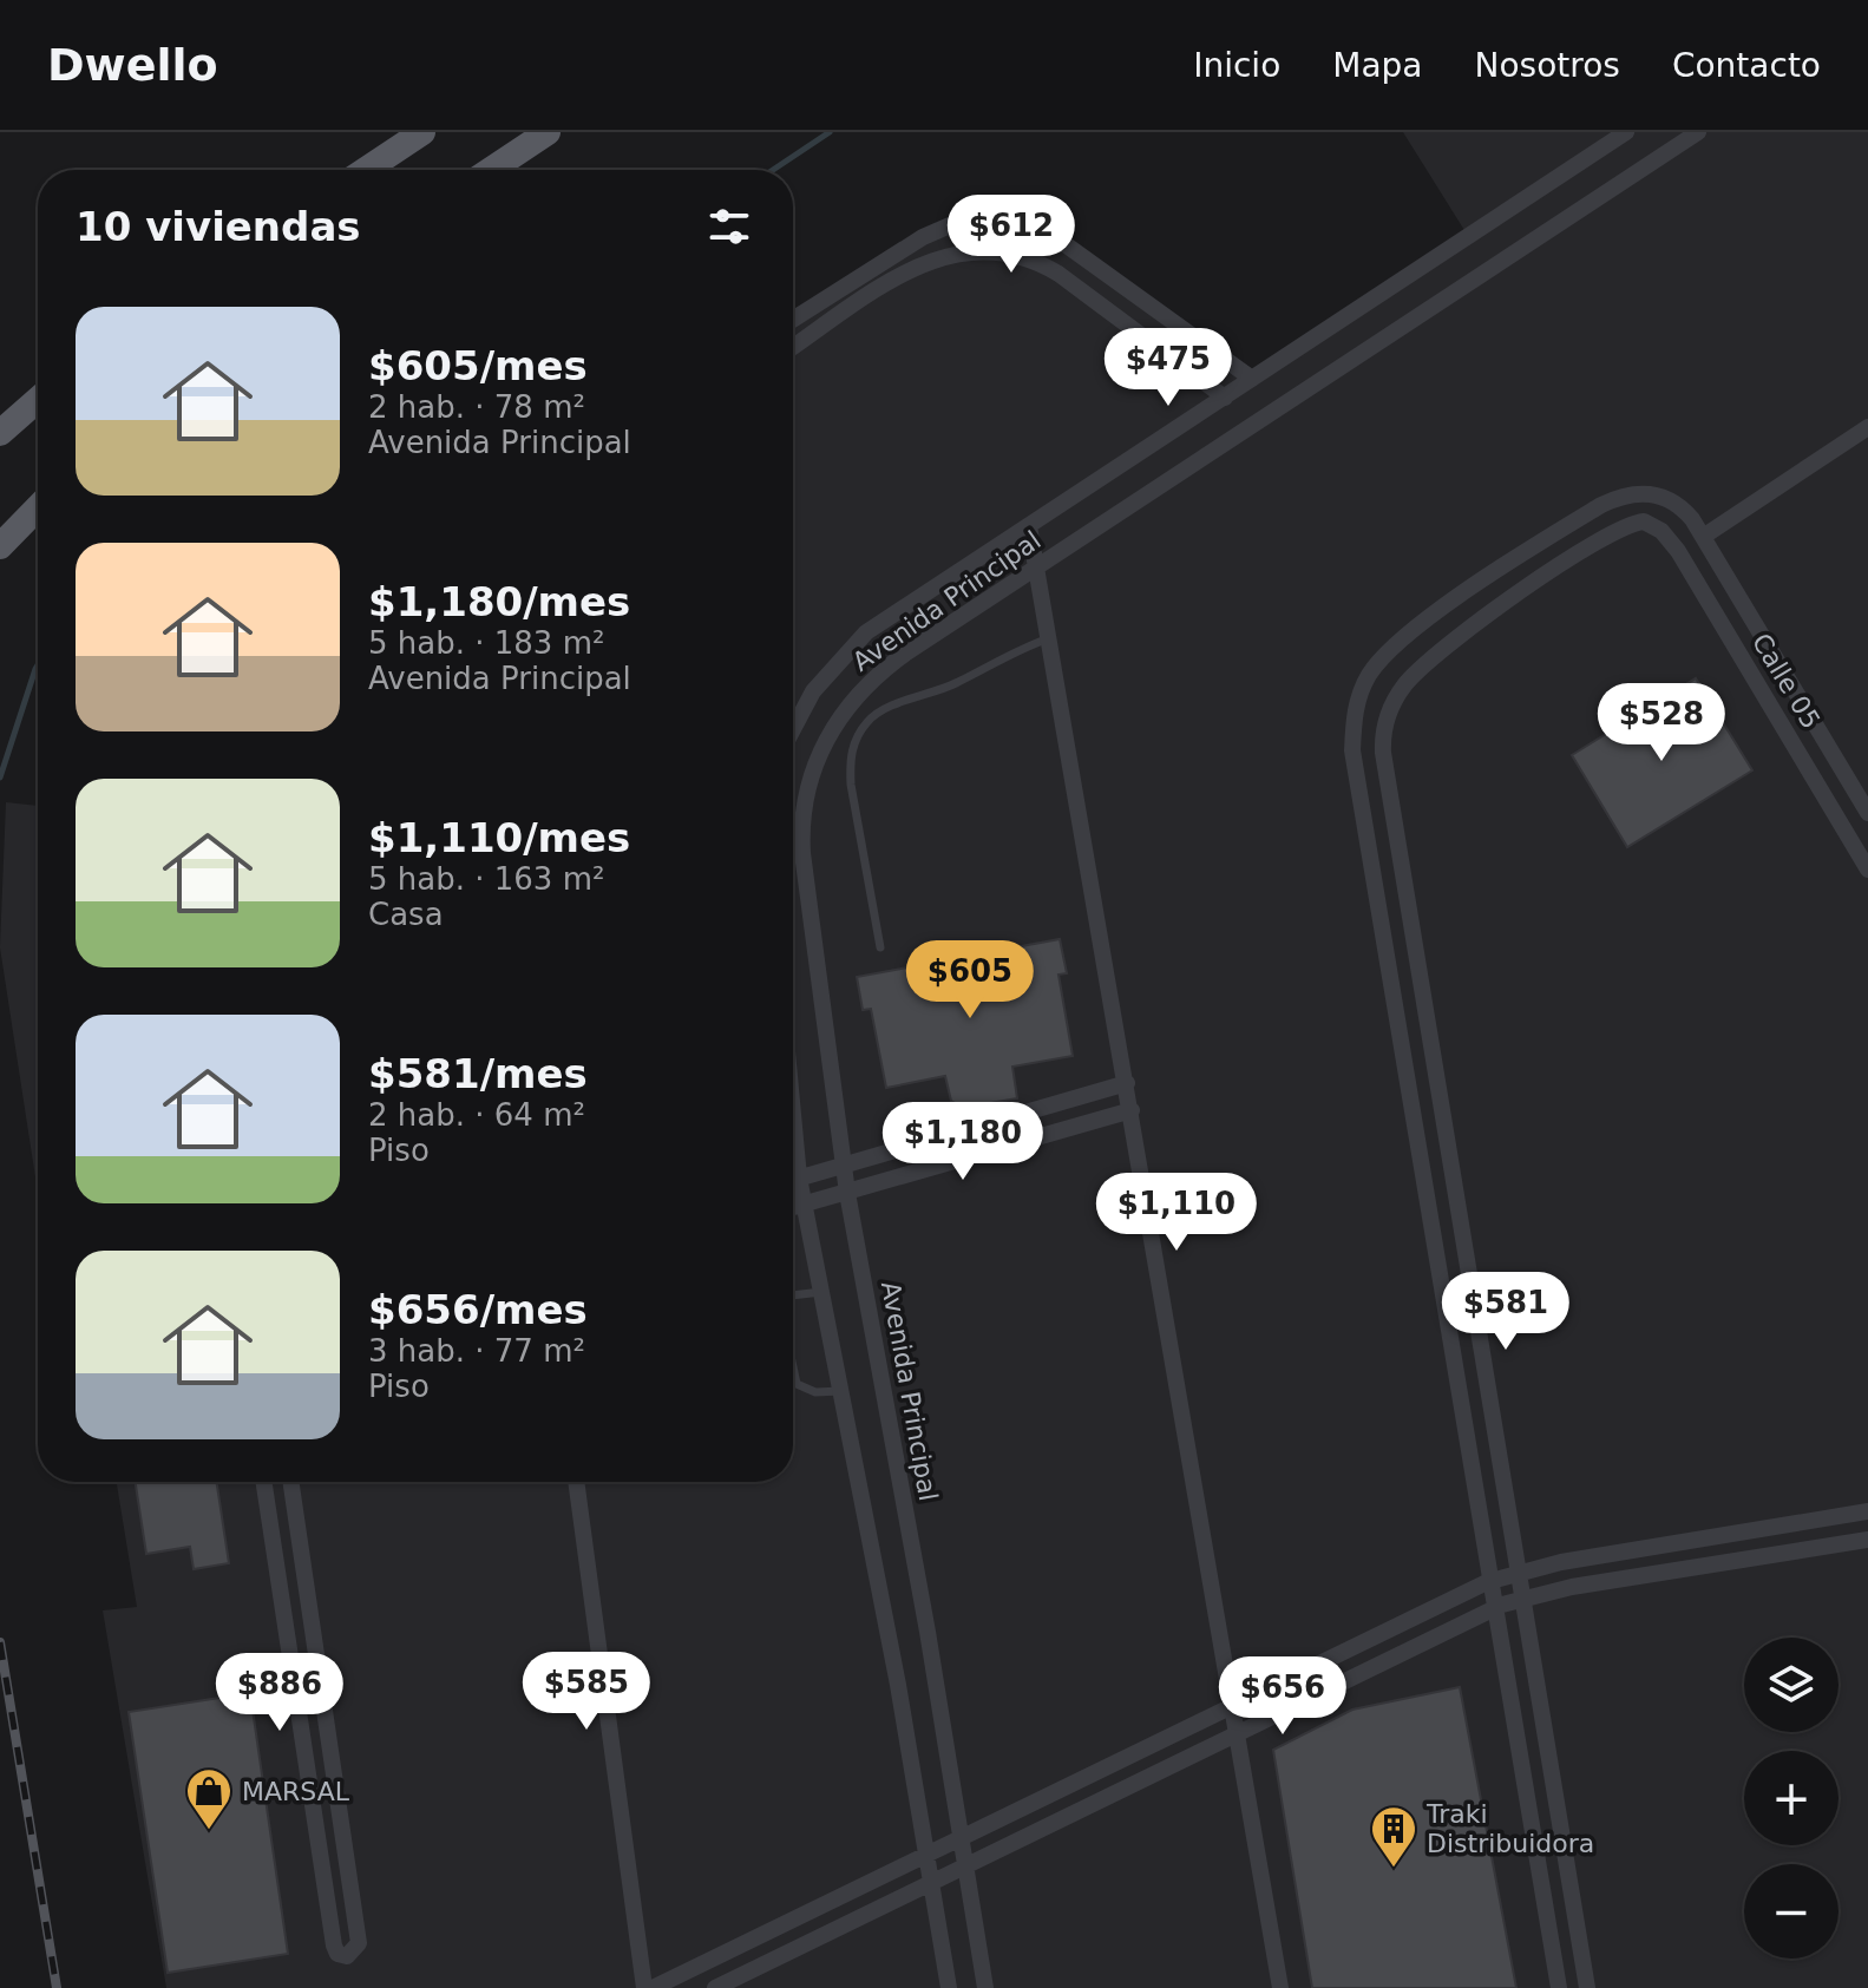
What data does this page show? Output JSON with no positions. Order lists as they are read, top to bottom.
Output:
{
  "streets": {
    "street": ["Avenida Principal", "Calle 05"]
  },
  "places": {
    "shop": ["MARSAL"],
    "building": ["Traki Distribuidora"]
  },
  "page": {
    "header": "Dwello",
    "nav": [
      "Inicio",
      "Mapa",
      "Nosotros",
      "Contacto"
    ],
    "heading": "10 viviendas",
    "price": [
      "$612",
      "$475",
      "$528",
      "$605",
      "$1,180",
      "$1,110",
      "$581",
      "$585",
      "$886",
      "$656"
    ],
    "list": [
      {
        "name": "$605/mes",
        "note": "2 hab. · 78 m² · Avenida Principal"
      },
      {
        "name": "$1,180/mes",
        "note": "5 hab. · 183 m² · Avenida Principal"
      },
      {
        "name": "$1,110/mes",
        "note": "5 hab. · 163 m² · Casa"
      },
      {
        "name": "$581/mes",
        "note": "2 hab. · 64 m² · Piso"
      },
      {
        "name": "$656/mes",
        "note": "3 hab. · 77 m² · Piso"
      }
    ],
    "map_buttons": ["+", "−"]
  }
}
